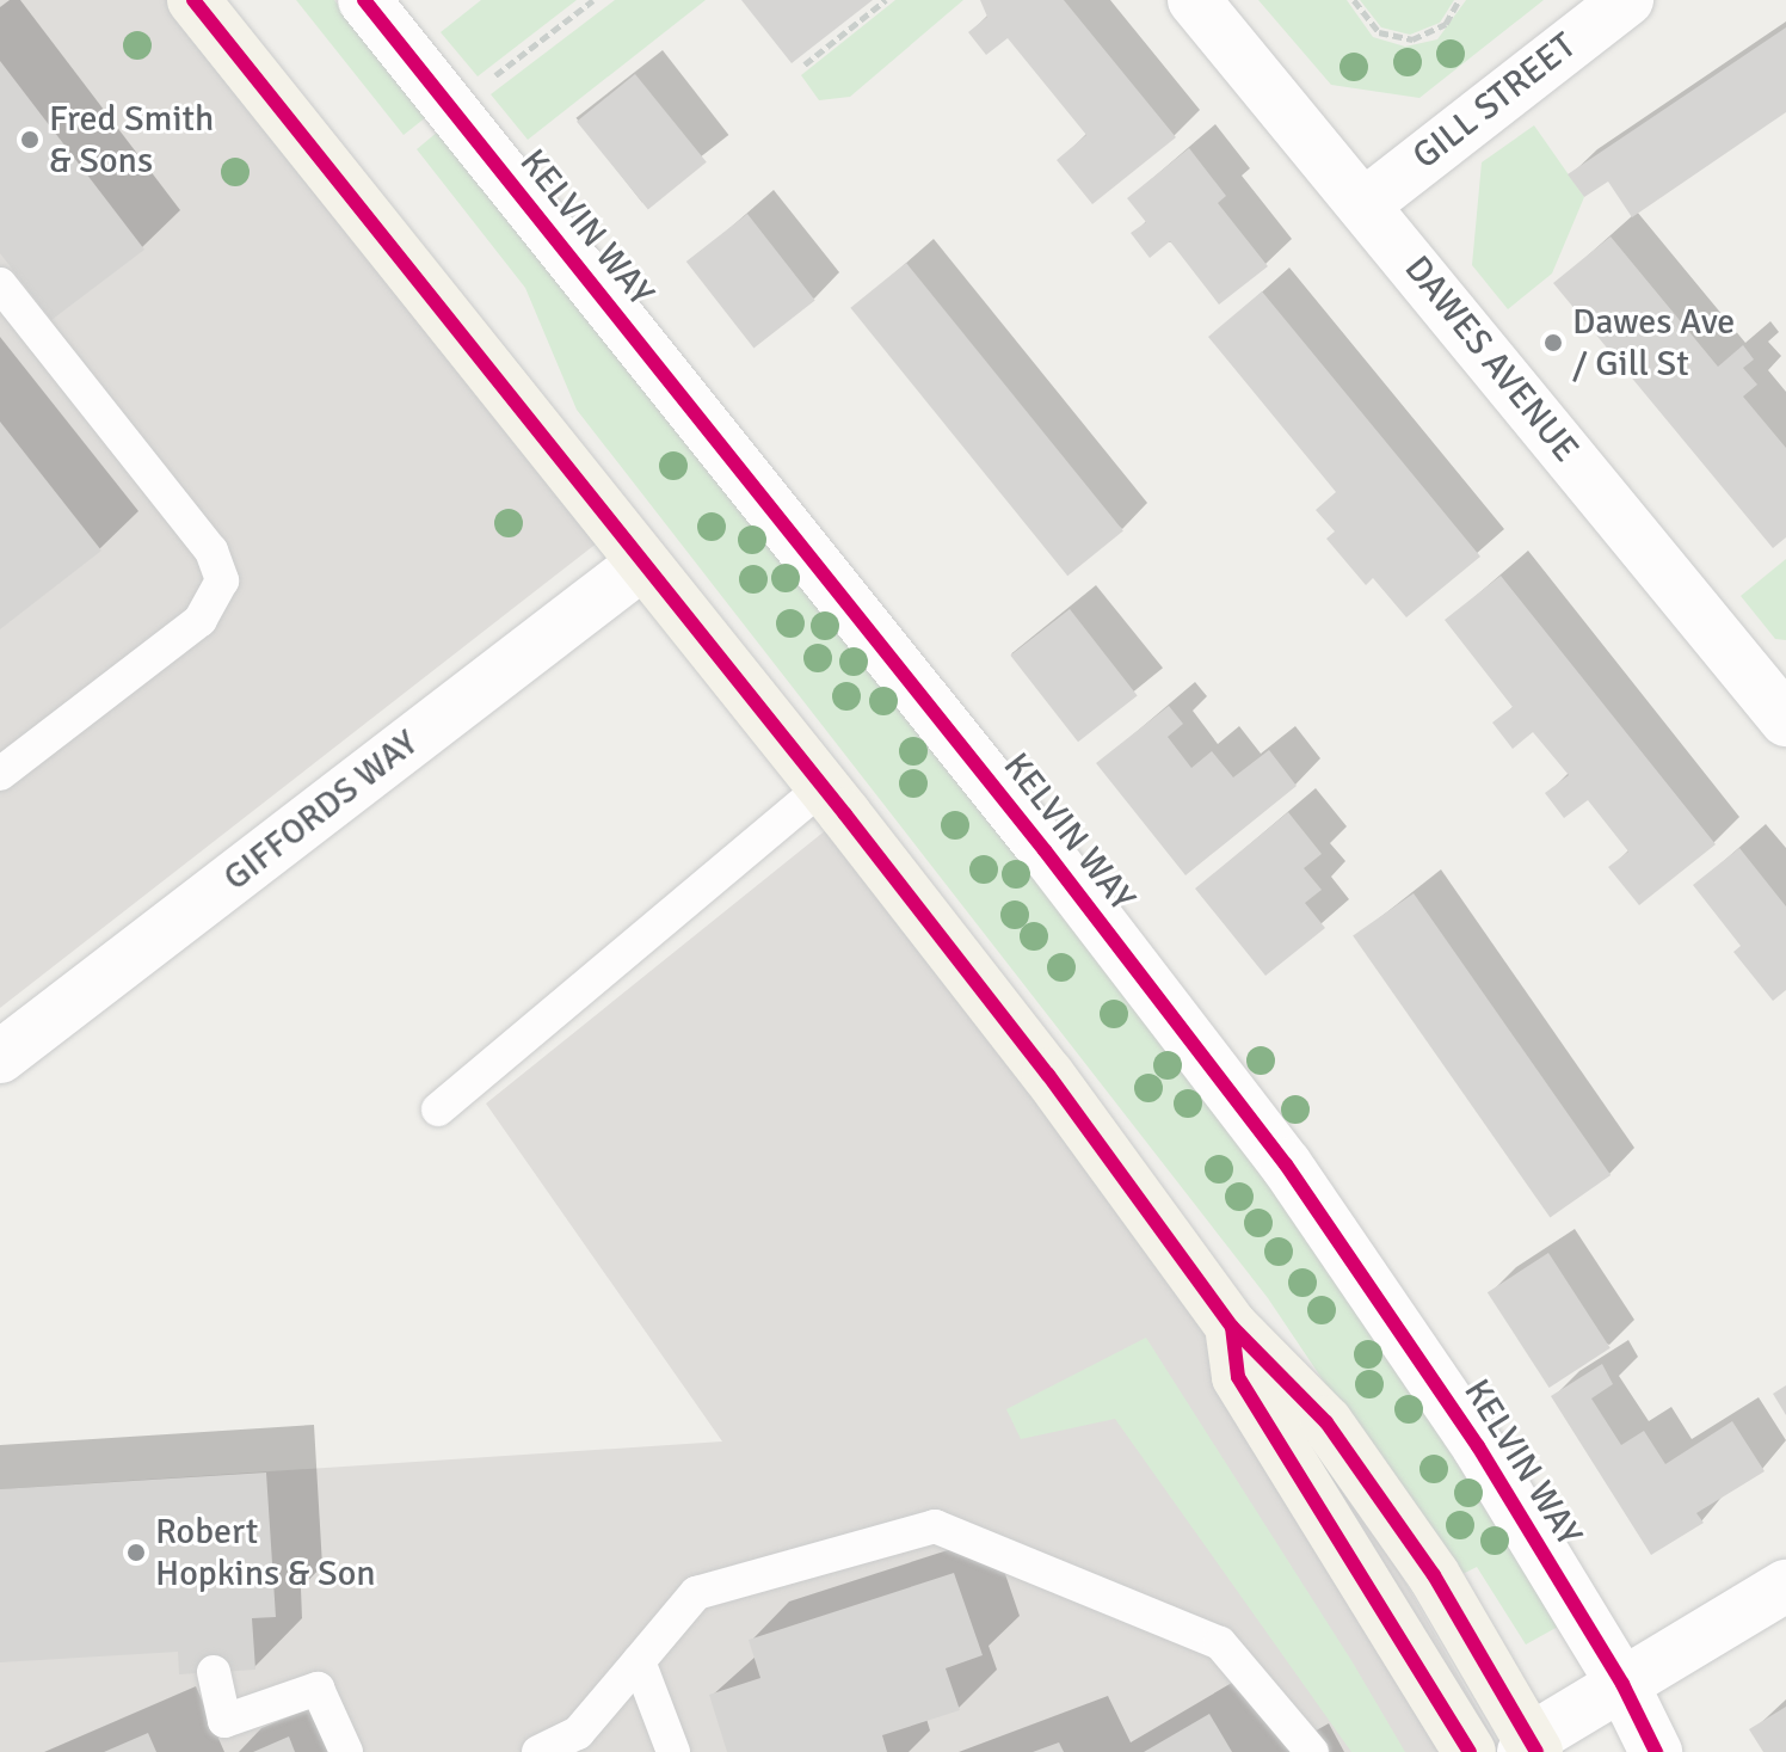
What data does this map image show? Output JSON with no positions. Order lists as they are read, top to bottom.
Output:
{
  "streets": {
    "street": [
      "GILL STREET",
      "KELVIN WAY",
      "DAWES AVENUE",
      "GIFFORDS WAY"
    ]
  },
  "crossings": [
    ["GILL STREET", "DAWES AVENUE"]
  ],
  "places": ["Fred Smith & Sons", "Dawes Ave / Gill St", "Robert Hopkins & Son"]
}
